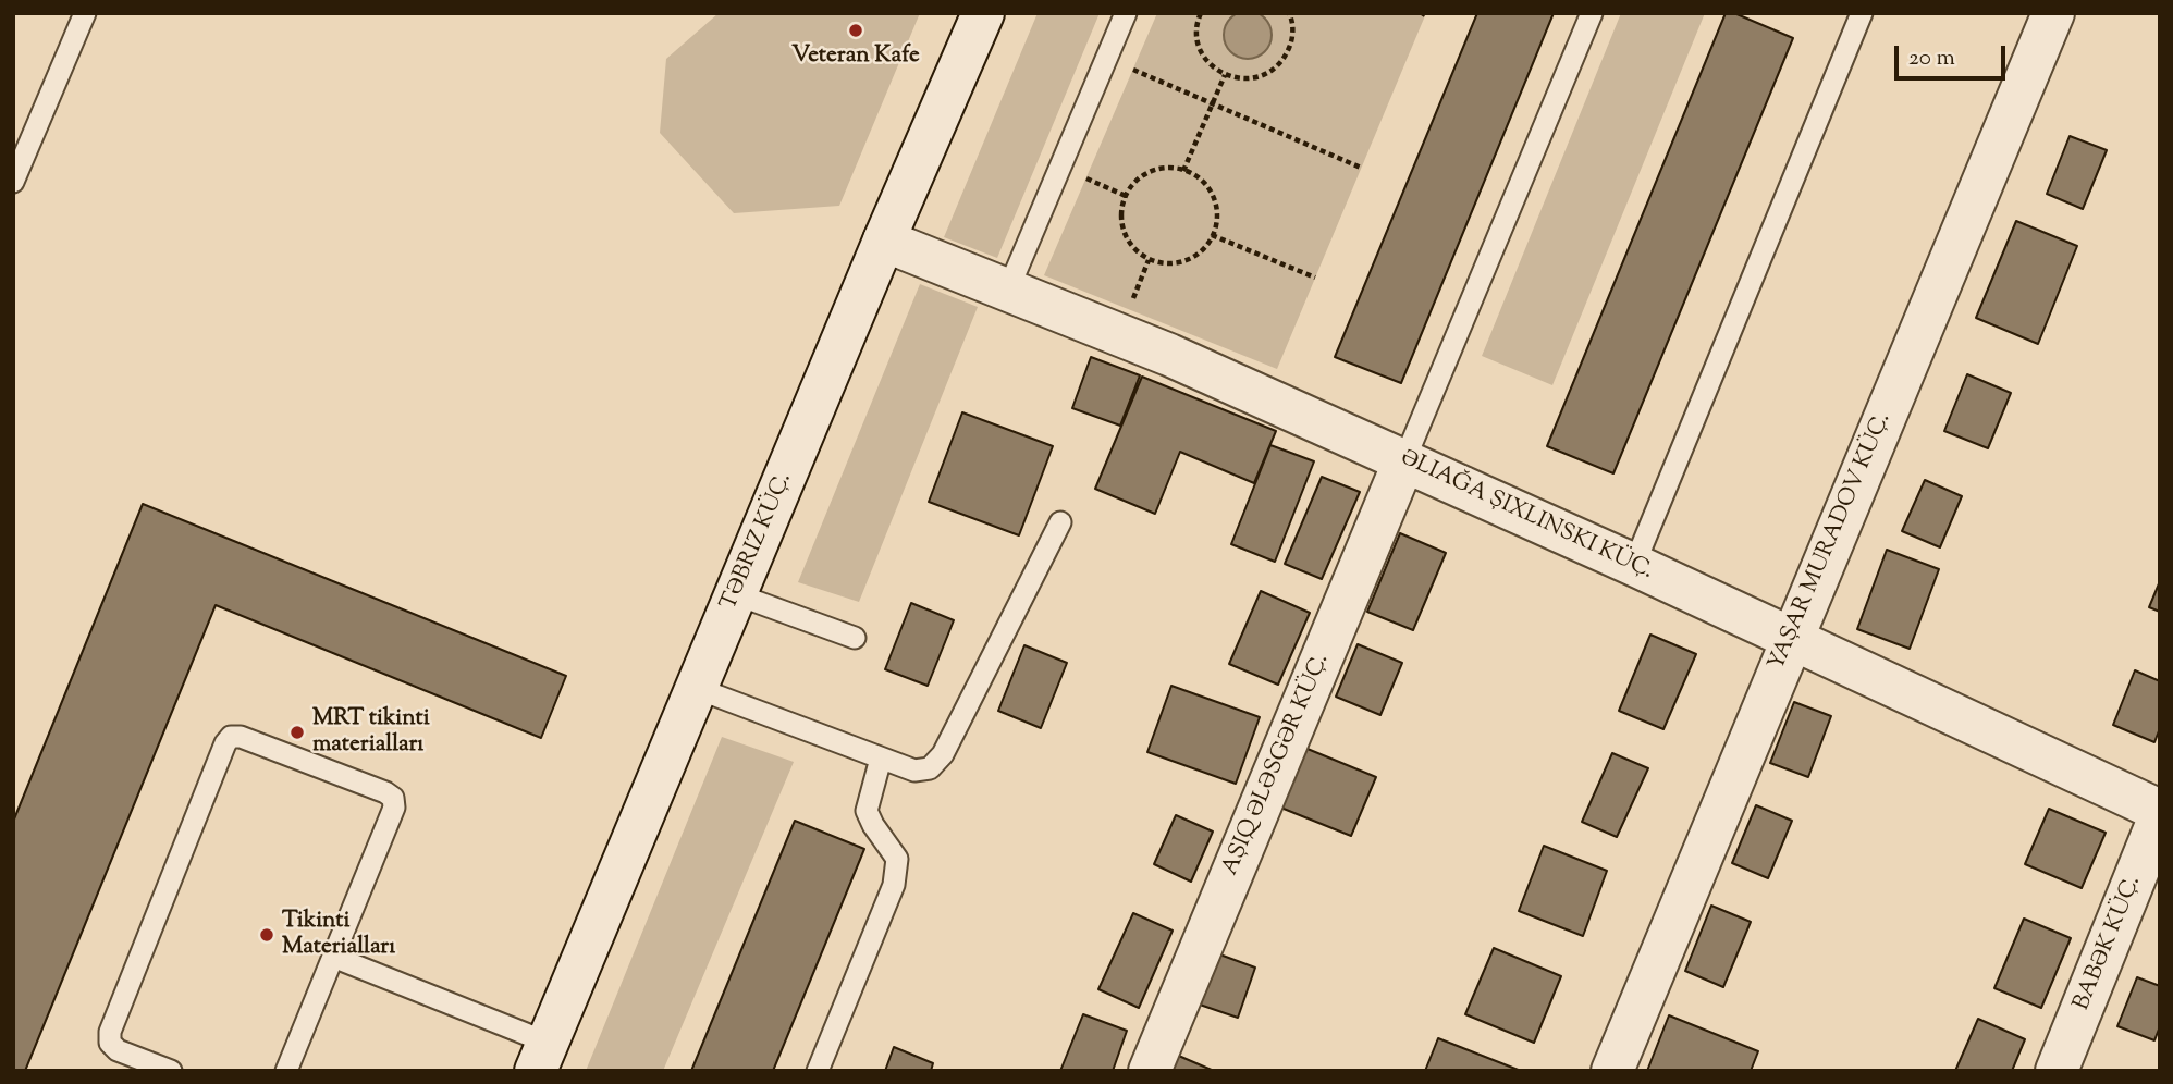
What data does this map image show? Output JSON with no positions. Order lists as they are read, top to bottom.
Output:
{
  "streets": {
    "street": ["TƏBRIZ KÜÇ.", "YAŞAR MURADOV KÜÇ.", "BABƏK KÜÇ."]
  },
  "places": ["Veteran Kafe", "MRT tikinti materialları", "Tikinti Materialları"],
  "scale_bar": "20 m"
}
